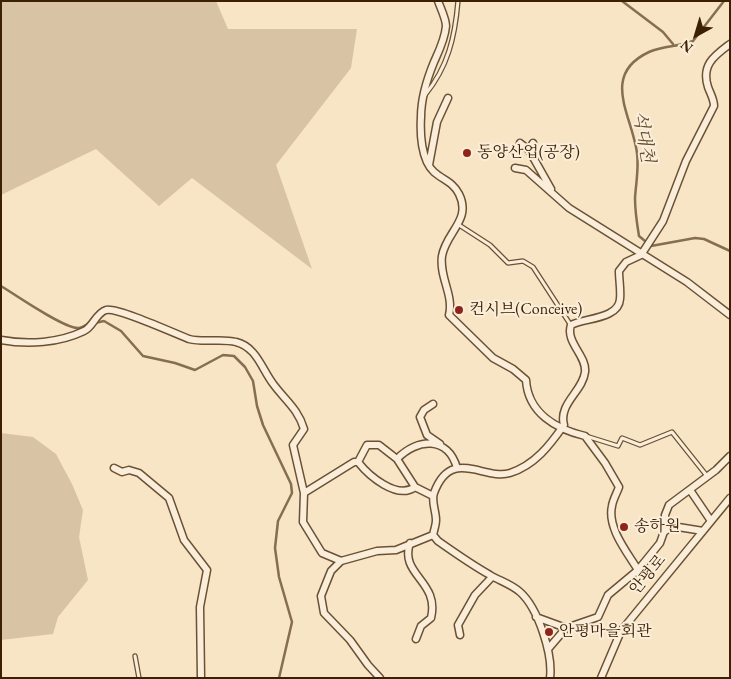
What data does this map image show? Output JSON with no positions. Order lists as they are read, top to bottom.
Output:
{
  "streets": {
    "street": ["안평로"]
  },
  "water": ["석대천"],
  "places": [
    "동양산업(공장)",
    "컨시브(Conceive)",
    "송하원",
    "안평마을회관"
  ],
  "north": "bottom left"
}
